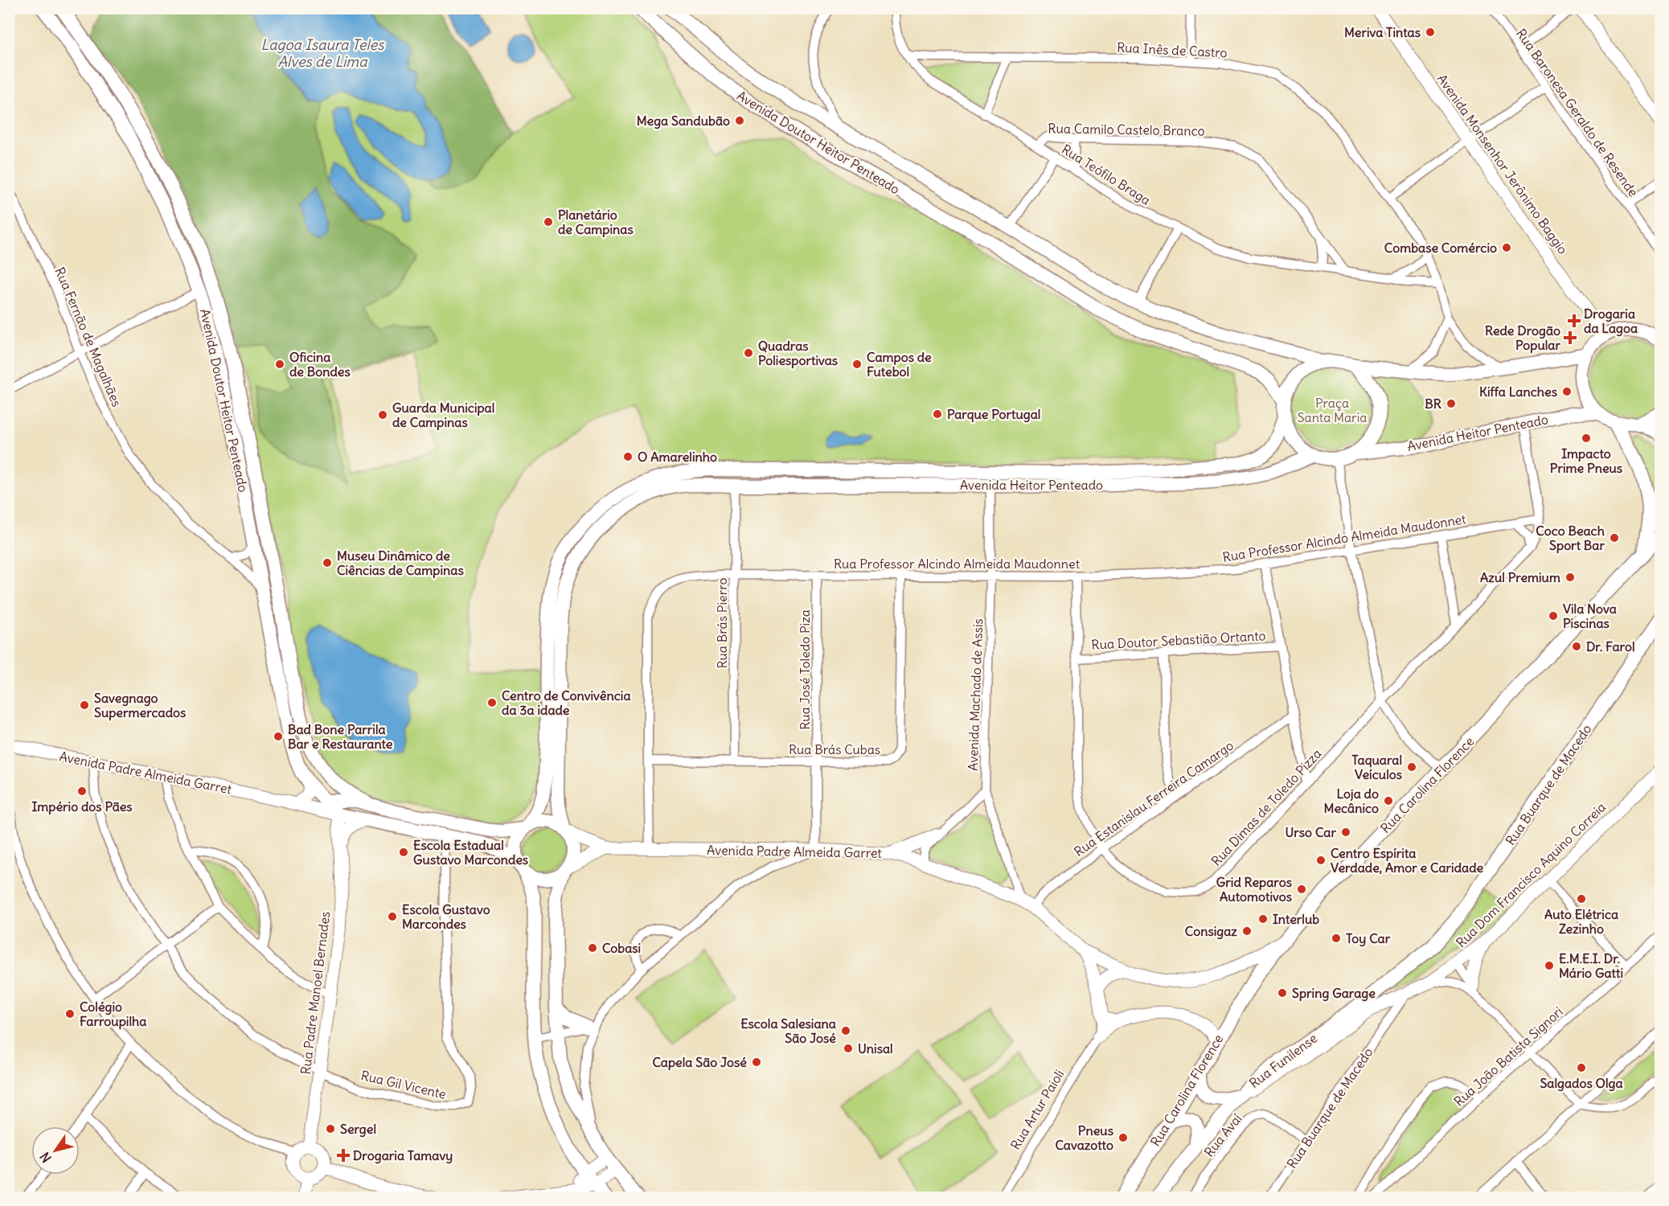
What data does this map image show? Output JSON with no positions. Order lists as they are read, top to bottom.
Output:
{
  "streets": {
    "main road": [
      "Avenida Doutor Heitor Penteado",
      "Avenida Heitor Penteado",
      "Rua Carolina Florence",
      "Rua Buarque de Macedo",
      "Rua Funilense"
    ],
    "street": [
      "Rua Inês de Castro",
      "Rua Baronesa Geraldo de Resende",
      "Rua Camilo Castelo Branco",
      "Avenida Monsenhor Jerônimo Baggio",
      "Rua Teófilo Braga",
      "Rua Fernão de Magalhães",
      "Rua Professor Alcindo Almeida Maudonnet",
      "Rua Brás Pierro",
      "Rua Doutor Sebastião Ortanto",
      "Rua José Toledo Piza",
      "Avenida Machado de Assis",
      "Rua Brás Cubas",
      "Avenida Padre Almeida Garret",
      "Rua Estanislau Ferreira Camargo",
      "Rua Dimas de Toledo Pizza",
      "Rua Dom Francisco Aquino Correia",
      "Rua Padre Manoel Bernades",
      "Rua João Batista Signori",
      "Rua Gil Vicente",
      "Rua Artur Paioli",
      "Rua Avaí"
    ]
  },
  "crossings": [
    ["Rua Inês de Castro", "Rua Teófilo Braga"],
    ["Rua Camilo Castelo Branco", "Rua Teófilo Braga"],
    ["Avenida Doutor Heitor Penteado", "Rua Fernão de Magalhães"],
    ["Avenida Doutor Heitor Penteado", "Avenida Heitor Penteado"],
    ["Avenida Doutor Heitor Penteado", "Rua Padre Manoel Bernades"],
    ["Avenida Heitor Penteado", "Rua Brás Pierro"],
    ["Avenida Heitor Penteado", "Avenida Machado de Assis"],
    ["Avenida Heitor Penteado", "Avenida Padre Almeida Garret"],
    ["Avenida Heitor Penteado", "Rua Dimas de Toledo Pizza"],
    ["Rua Professor Alcindo Almeida Maudonnet", "Rua Brás Pierro"],
    ["Rua Professor Alcindo Almeida Maudonnet", "Rua José Toledo Piza"],
    ["Rua Professor Alcindo Almeida Maudonnet", "Avenida Machado de Assis"],
    ["Rua Professor Alcindo Almeida Maudonnet", "Rua Brás Cubas"],
    ["Rua Professor Alcindo Almeida Maudonnet", "Avenida Padre Almeida Garret"],
    ["Rua Professor Alcindo Almeida Maudonnet", "Rua Dimas de Toledo Pizza"],
    ["Rua Brás Pierro", "Rua Brás Cubas"],
    ["Rua Doutor Sebastião Ortanto", "Rua Dimas de Toledo Pizza"],
    ["Rua José Toledo Piza", "Rua Brás Cubas"],
    ["Rua José Toledo Piza", "Avenida Padre Almeida Garret"],
    ["Avenida Machado de Assis", "Avenida Padre Almeida Garret"],
    ["Avenida Padre Almeida Garret", "Rua Estanislau Ferreira Camargo"],
    ["Avenida Padre Almeida Garret", "Rua Gil Vicente"],
    ["Avenida Padre Almeida Garret", "Rua Artur Paioli"],
    ["Rua Buarque de Macedo", "Rua Dom Francisco Aquino Correia"],
    ["Rua Buarque de Macedo", "Rua Funilense"],
    ["Rua Buarque de Macedo", "Rua Avaí"],
    ["Rua Estanislau Ferreira Camargo", "Rua Dimas de Toledo Pizza"],
    ["Rua Dom Francisco Aquino Correia", "Rua Funilense"],
    ["Rua Padre Manoel Bernades", "Rua Gil Vicente"]
  ],
  "water": ["Lagoa Isaura Teles Alves de Lima"],
  "parks": ["Praça Santa Maria"],
  "places": {
    "other": [
      "Meriva Tintas",
      "Mega Sandubão",
      "Planetário de Campinas",
      "Combase Comércio",
      "Quadras Poliesportivas",
      "Oficina de Bondes",
      "Campos de Futebol",
      "Kiffa Lanches",
      "BR",
      "Parque Portugal",
      "Guarda Municipal de Campinas",
      "Impacto Prime Pneus",
      "O Amarelinho",
      "Coco Beach Sport Bar",
      "Museu Dinâmico de Ciências de Campinas",
      "Azul Premium",
      "Vila Nova Piscinas",
      "Dr. Farol",
      "Centro de Convivência da 3a idade",
      "Savegnago Supermercados",
      "Bad Bone Parrila Bar e Restaurante",
      "Taquaral Veículos",
      "Império dos Pães",
      "Loja do Mecânico",
      "Urso Car",
      "Escola Estadual Gustavo Marcondes",
      "Centro Espírita Verdade, Amor e Caridade",
      "Grid Reparos Automotivos",
      "Auto Elétrica Zezinho",
      "Escola Gustavo Marcondes",
      "Interlub",
      "Consigaz",
      "Toy Car",
      "Cobasi",
      "E.M.E.I. Dr. Mário Gatti",
      "Spring Garage",
      "Colégio Farroupilha",
      "Escola Salesiana São José",
      "Unisal",
      "Capela São José",
      "Salgados Olga",
      "Sergel",
      "Pneus Cavazotto"
    ],
    "health": ["Drogaria da Lagoa", "Rede Drogão Popular", "Drogaria Tamavy"]
  },
  "north": "bottom left"
}
